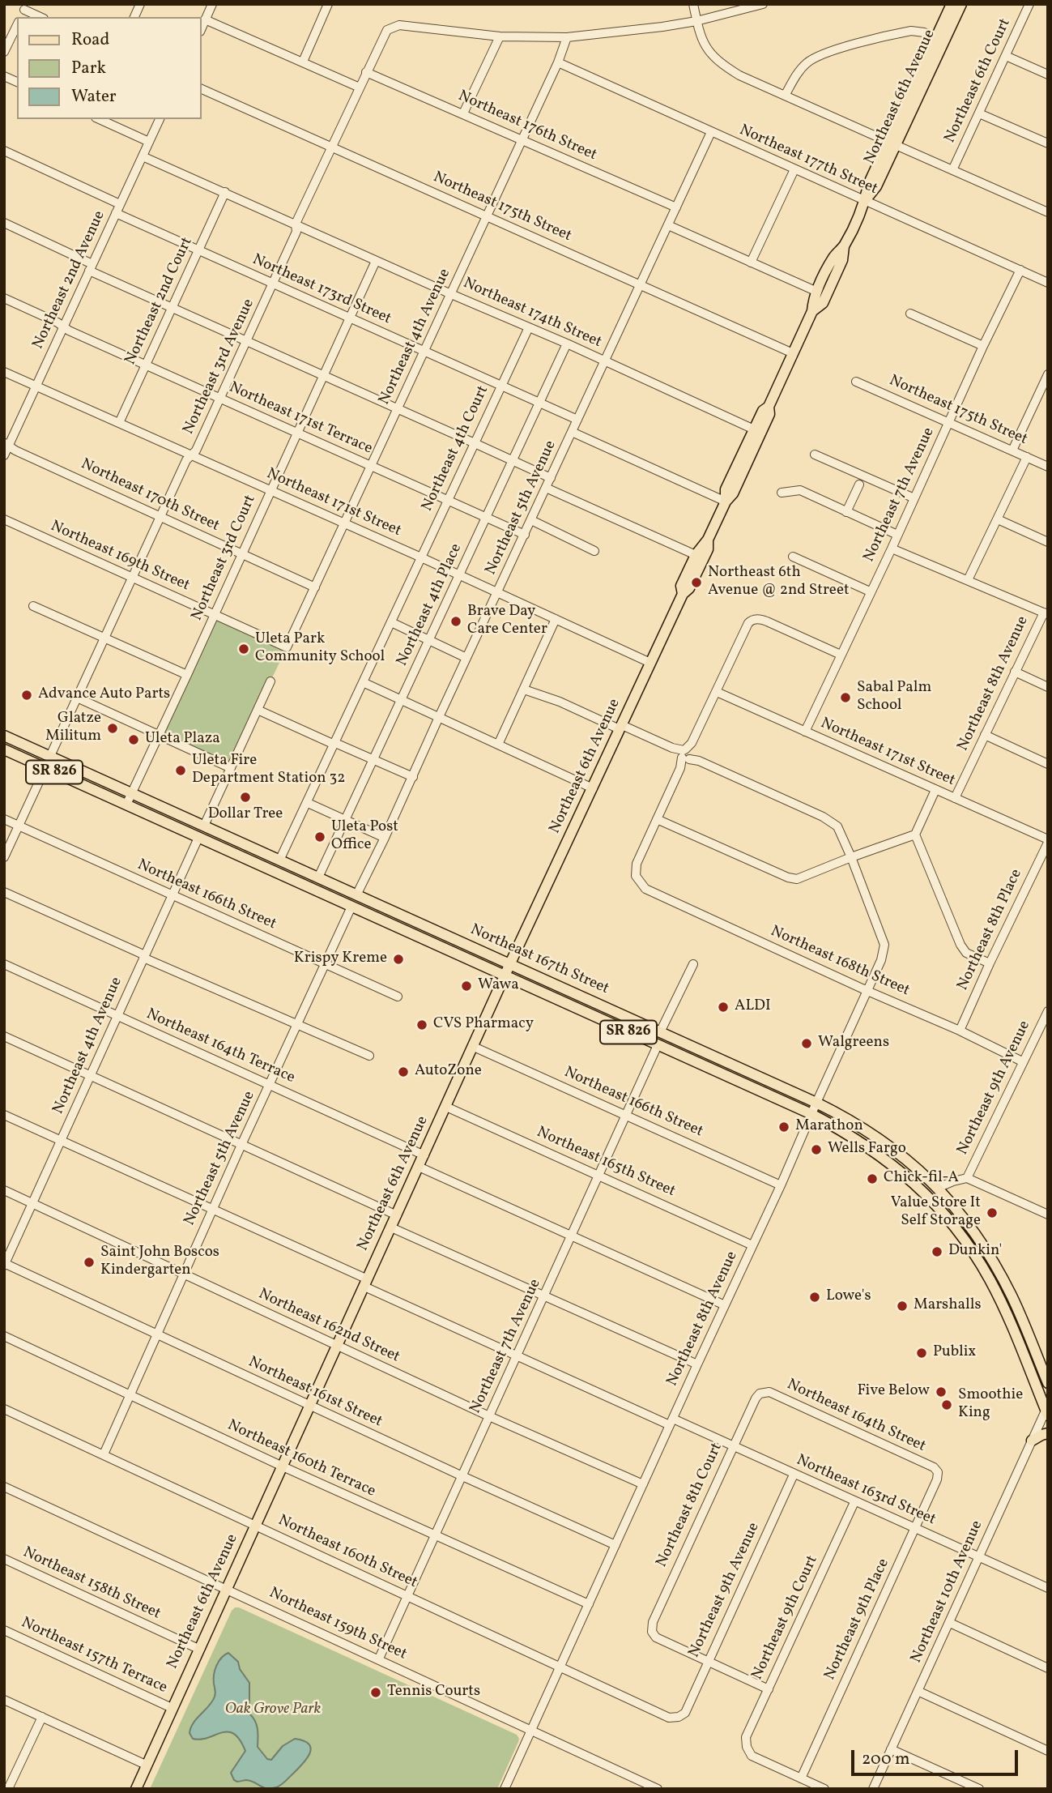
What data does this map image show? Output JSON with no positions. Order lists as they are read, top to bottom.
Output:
{
  "streets": {
    "main road": ["Northeast 6th Avenue", "SR 826", "Northeast 167th Street"],
    "street": [
      "Northeast 6th Court",
      "Northeast 176th Street",
      "Northeast 177th Street",
      "Northeast 175th Street",
      "Northeast 2nd Avenue",
      "Northeast 173rd Street",
      "Northeast 2nd Court",
      "Northeast 174th Street",
      "Northeast 4th Avenue",
      "Northeast 3rd Avenue",
      "Northeast 171st Terrace",
      "Northeast 4th Court",
      "Northeast 7th Avenue",
      "Northeast 170th Street",
      "Northeast 171st Street",
      "Northeast 5th Avenue",
      "Northeast 169th Street",
      "Northeast 3rd Court",
      "Northeast 4th Place",
      "Northeast 8th Avenue",
      "Northeast 166th Street",
      "Northeast 8th Place",
      "Northeast 168th Street",
      "Northeast 164th Terrace",
      "Northeast 9th Avenue",
      "Northeast 165th Street",
      "Northeast 162nd Street",
      "Northeast 161st Street",
      "Northeast 164th Street",
      "Northeast 160th Terrace",
      "Northeast 163rd Street",
      "Northeast 8th Court",
      "Northeast 160th Street",
      "Northeast 158th Street",
      "Northeast 10th Avenue",
      "Northeast 9th Court",
      "Northeast 9th Place",
      "Northeast 159th Street",
      "Northeast 157th Terrace"
    ]
  },
  "crossings": [
    ["Northeast 6th Avenue", "Northeast 177th Street"],
    ["Northeast 6th Avenue", "Northeast 175th Street"],
    ["Northeast 6th Avenue", "Northeast 174th Street"],
    ["Northeast 6th Avenue", "Northeast 171st Street"],
    ["Northeast 6th Avenue", "Northeast 166th Street"],
    ["Northeast 6th Avenue", "Northeast 167th Street"],
    ["Northeast 6th Avenue", "Northeast 164th Terrace"],
    ["Northeast 6th Avenue", "Northeast 165th Street"],
    ["Northeast 6th Avenue", "Northeast 162nd Street"],
    ["Northeast 6th Avenue", "Northeast 161st Street"],
    ["Northeast 6th Avenue", "Northeast 160th Terrace"],
    ["Northeast 6th Avenue", "Northeast 163rd Street"],
    ["Northeast 6th Avenue", "Northeast 160th Street"],
    ["Northeast 6th Avenue", "Northeast 158th Street"],
    ["Northeast 6th Avenue", "Northeast 159th Street"],
    ["Northeast 6th Avenue", "Northeast 157th Terrace"],
    ["Northeast 176th Street", "Northeast 4th Avenue"],
    ["Northeast 176th Street", "Northeast 3rd Avenue"],
    ["Northeast 176th Street", "Northeast 5th Avenue"],
    ["Northeast 177th Street", "Northeast 4th Avenue"],
    ["Northeast 177th Street", "Northeast 7th Avenue"],
    ["Northeast 177th Street", "Northeast 5th Avenue"],
    ["Northeast 175th Street", "Northeast 4th Avenue"],
    ["Northeast 175th Street", "Northeast 3rd Avenue"],
    ["Northeast 175th Street", "Northeast 7th Avenue"],
    ["Northeast 175th Street", "Northeast 5th Avenue"],
    ["Northeast 2nd Avenue", "Northeast 173rd Street"],
    ["Northeast 2nd Avenue", "Northeast 174th Street"],
    ["Northeast 2nd Avenue", "Northeast 171st Terrace"],
    ["Northeast 2nd Avenue", "Northeast 170th Street"],
    ["Northeast 2nd Avenue", "Northeast 171st Street"],
    ["Northeast 173rd Street", "Northeast 2nd Court"],
    ["Northeast 173rd Street", "Northeast 4th Avenue"],
    ["Northeast 173rd Street", "Northeast 3rd Avenue"],
    ["Northeast 173rd Street", "Northeast 4th Court"],
    ["Northeast 173rd Street", "Northeast 5th Avenue"],
    ["Northeast 173rd Street", "Northeast 3rd Court"],
    ["Northeast 173rd Street", "Northeast 4th Place"],
    ["Northeast 2nd Court", "Northeast 174th Street"],
    ["Northeast 2nd Court", "Northeast 171st Terrace"],
    ["Northeast 2nd Court", "Northeast 171st Street"],
    ["Northeast 174th Street", "Northeast 4th Avenue"],
    ["Northeast 174th Street", "Northeast 3rd Avenue"],
    ["Northeast 174th Street", "Northeast 4th Court"],
    ["Northeast 174th Street", "Northeast 5th Avenue"],
    ["Northeast 174th Street", "Northeast 3rd Court"],
    ["Northeast 174th Street", "Northeast 4th Place"],
    ["Northeast 4th Avenue", "Northeast 171st Terrace"],
    ["Northeast 4th Avenue", "Northeast 170th Street"],
    ["Northeast 4th Avenue", "Northeast 171st Street"],
    ["Northeast 4th Avenue", "Northeast 169th Street"],
    ["Northeast 4th Avenue", "Northeast 166th Street"],
    ["Northeast 4th Avenue", "Northeast 167th Street"],
    ["Northeast 4th Avenue", "Northeast 164th Terrace"],
    ["Northeast 4th Avenue", "Northeast 162nd Street"],
    ["Northeast 4th Avenue", "Northeast 161st Street"],
    ["Northeast 4th Avenue", "Northeast 163rd Street"],
    ["Northeast 3rd Avenue", "Northeast 171st Terrace"],
    ["Northeast 3rd Avenue", "Northeast 170th Street"],
    ["Northeast 3rd Avenue", "Northeast 171st Street"],
    ["Northeast 3rd Avenue", "Northeast 169th Street"],
    ["Northeast 3rd Avenue", "Northeast 167th Street"],
    ["Northeast 171st Terrace", "Northeast 4th Court"],
    ["Northeast 171st Terrace", "Northeast 5th Avenue"],
    ["Northeast 171st Terrace", "Northeast 3rd Court"],
    ["Northeast 171st Terrace", "Northeast 4th Place"],
    ["Northeast 4th Court", "Northeast 171st Street"],
    ["Northeast 4th Court", "Northeast 167th Street"],
    ["Northeast 7th Avenue", "Northeast 171st Street"],
    ["Northeast 7th Avenue", "Northeast 166th Street"],
    ["Northeast 7th Avenue", "Northeast 167th Street"],
    ["Northeast 7th Avenue", "Northeast 165th Street"],
    ["Northeast 7th Avenue", "Northeast 162nd Street"],
    ["Northeast 7th Avenue", "Northeast 161st Street"],
    ["Northeast 7th Avenue", "Northeast 160th Terrace"],
    ["Northeast 7th Avenue", "Northeast 163rd Street"],
    ["Northeast 7th Avenue", "Northeast 160th Street"],
    ["Northeast 7th Avenue", "Northeast 159th Street"],
    ["Northeast 170th Street", "Northeast 3rd Court"],
    ["Northeast 171st Street", "Northeast 5th Avenue"],
    ["Northeast 171st Street", "Northeast 3rd Court"],
    ["Northeast 171st Street", "Northeast 4th Place"],
    ["Northeast 171st Street", "Northeast 8th Avenue"],
    ["Northeast 171st Street", "Northeast 8th Place"],
    ["Northeast 5th Avenue", "Northeast 166th Street"],
    ["Northeast 5th Avenue", "Northeast 167th Street"],
    ["Northeast 5th Avenue", "Northeast 164th Terrace"],
    ["Northeast 5th Avenue", "Northeast 162nd Street"],
    ["Northeast 5th Avenue", "Northeast 161st Street"],
    ["Northeast 5th Avenue", "Northeast 160th Terrace"],
    ["Northeast 5th Avenue", "Northeast 163rd Street"],
    ["Northeast 5th Avenue", "Northeast 160th Street"],
    ["Northeast 169th Street", "Northeast 3rd Court"],
    ["Northeast 3rd Court", "Northeast 167th Street"],
    ["Northeast 4th Place", "Northeast 167th Street"],
    ["Northeast 8th Avenue", "Northeast 166th Street"],
    ["Northeast 8th Avenue", "Northeast 167th Street"],
    ["Northeast 8th Avenue", "Northeast 168th Street"],
    ["Northeast 8th Avenue", "Northeast 165th Street"],
    ["Northeast 8th Avenue", "Northeast 162nd Street"],
    ["Northeast 8th Avenue", "Northeast 161st Street"],
    ["Northeast 8th Avenue", "Northeast 160th Terrace"],
    ["Northeast 8th Avenue", "Northeast 163rd Street"],
    ["Northeast 8th Avenue", "Northeast 160th Street"],
    ["Northeast 8th Avenue", "Northeast 159th Street"],
    ["SR 826", "Northeast 167th Street"],
    ["SR 826", "Northeast 10th Avenue"],
    ["Northeast 8th Place", "Northeast 168th Street"],
    ["Northeast 168th Street", "Northeast 9th Avenue"],
    ["Northeast 9th Avenue", "Northeast 163rd Street"],
    ["Northeast 9th Avenue", "Northeast 8th Court"],
    ["Northeast 9th Avenue", "Northeast 160th Street"],
    ["Northeast 164th Street", "Northeast 8th Court"],
    ["Northeast 164th Street", "Northeast 9th Place"],
    ["Northeast 163rd Street", "Northeast 8th Court"],
    ["Northeast 163rd Street", "Northeast 10th Avenue"],
    ["Northeast 163rd Street", "Northeast 9th Court"],
    ["Northeast 163rd Street", "Northeast 9th Place"],
    ["Northeast 9th Court", "Northeast 9th Place"]
  ],
  "parks": ["Oak Grove Park"],
  "places": [
    "Northeast 6th Avenue @ 2nd Street",
    "Brave Day Care Center",
    "Uleta Park Community School",
    "Advance Auto Parts",
    "Sabal Palm School",
    "Glatze Militum",
    "Uleta Plaza",
    "Uleta Fire Department Station 32",
    "Dollar Tree",
    "Uleta Post Office",
    "Krispy Kreme",
    "Wawa",
    "ALDI",
    "CVS Pharmacy",
    "Walgreens",
    "AutoZone",
    "Marathon",
    "Wells Fargo",
    "Chick-fil-A",
    "Value Store It Self Storage",
    "Dunkin'",
    "Saint John Boscos Kindergarten",
    "Lowe's",
    "Marshalls",
    "Publix",
    "Five Below",
    "Smoothie King",
    "Tennis Courts"
  ],
  "legend": ["Road", "Park", "Water"],
  "scale_bar": "200 m"
}
